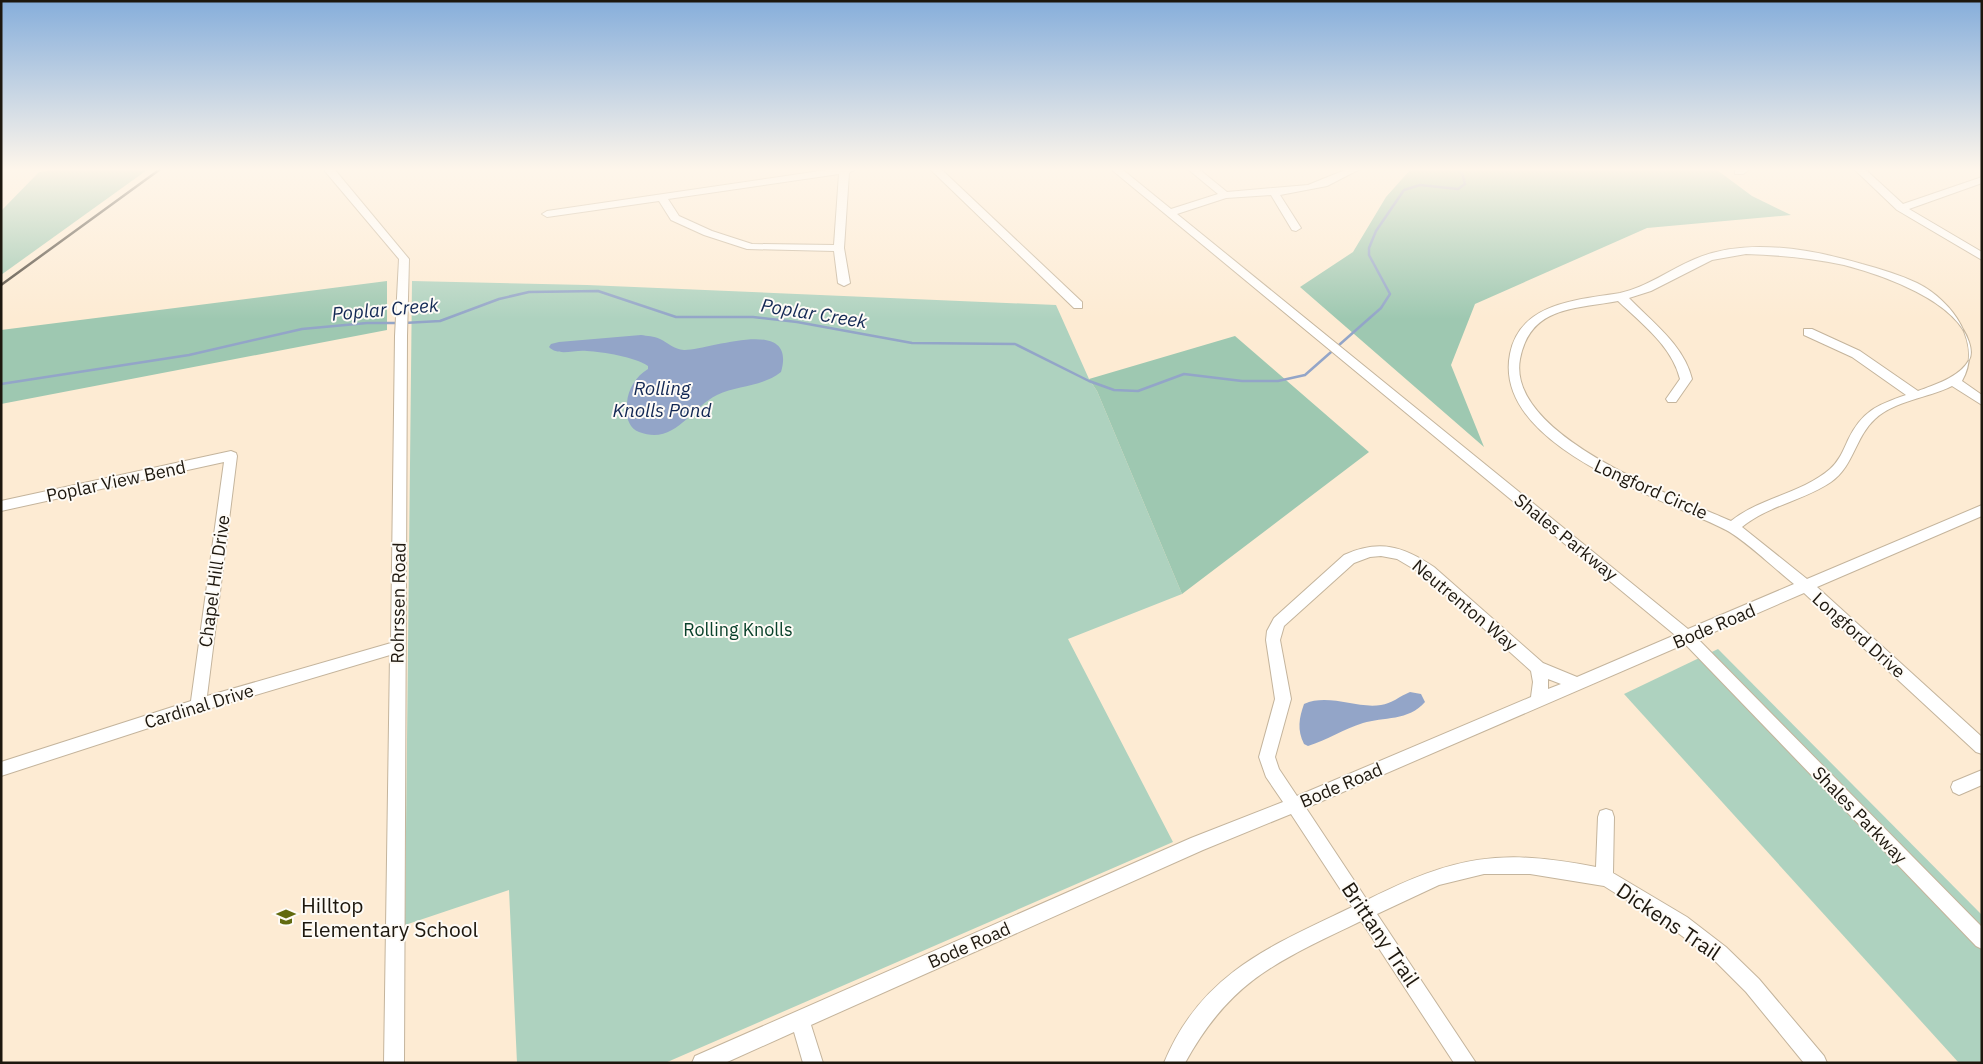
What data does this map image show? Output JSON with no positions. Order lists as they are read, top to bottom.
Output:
{
  "streets": {
    "street": [
      "Poplar View Bend",
      "Longford Circle",
      "Shales Parkway",
      "Chapel Hill Drive",
      "Rohrssen Road",
      "Neutrenton Way",
      "Bode Road",
      "Longford Drive",
      "Cardinal Drive",
      "Dickens Trail",
      "Brittany Trail"
    ]
  },
  "crossings": [
    ["Poplar View Bend", "Chapel Hill Drive"],
    ["Longford Circle", "Longford Drive"],
    ["Shales Parkway", "Bode Road"],
    ["Chapel Hill Drive", "Cardinal Drive"],
    ["Rohrssen Road", "Cardinal Drive"],
    ["Neutrenton Way", "Bode Road"],
    ["Neutrenton Way", "Brittany Trail"],
    ["Bode Road", "Longford Drive"],
    ["Bode Road", "Brittany Trail"],
    ["Dickens Trail", "Brittany Trail"]
  ],
  "water": ["Poplar Creek", "Rolling Knolls Pond"],
  "parks": ["Rolling Knolls"],
  "places": {
    "school or university": ["Hilltop Elementary School"]
  }
}
